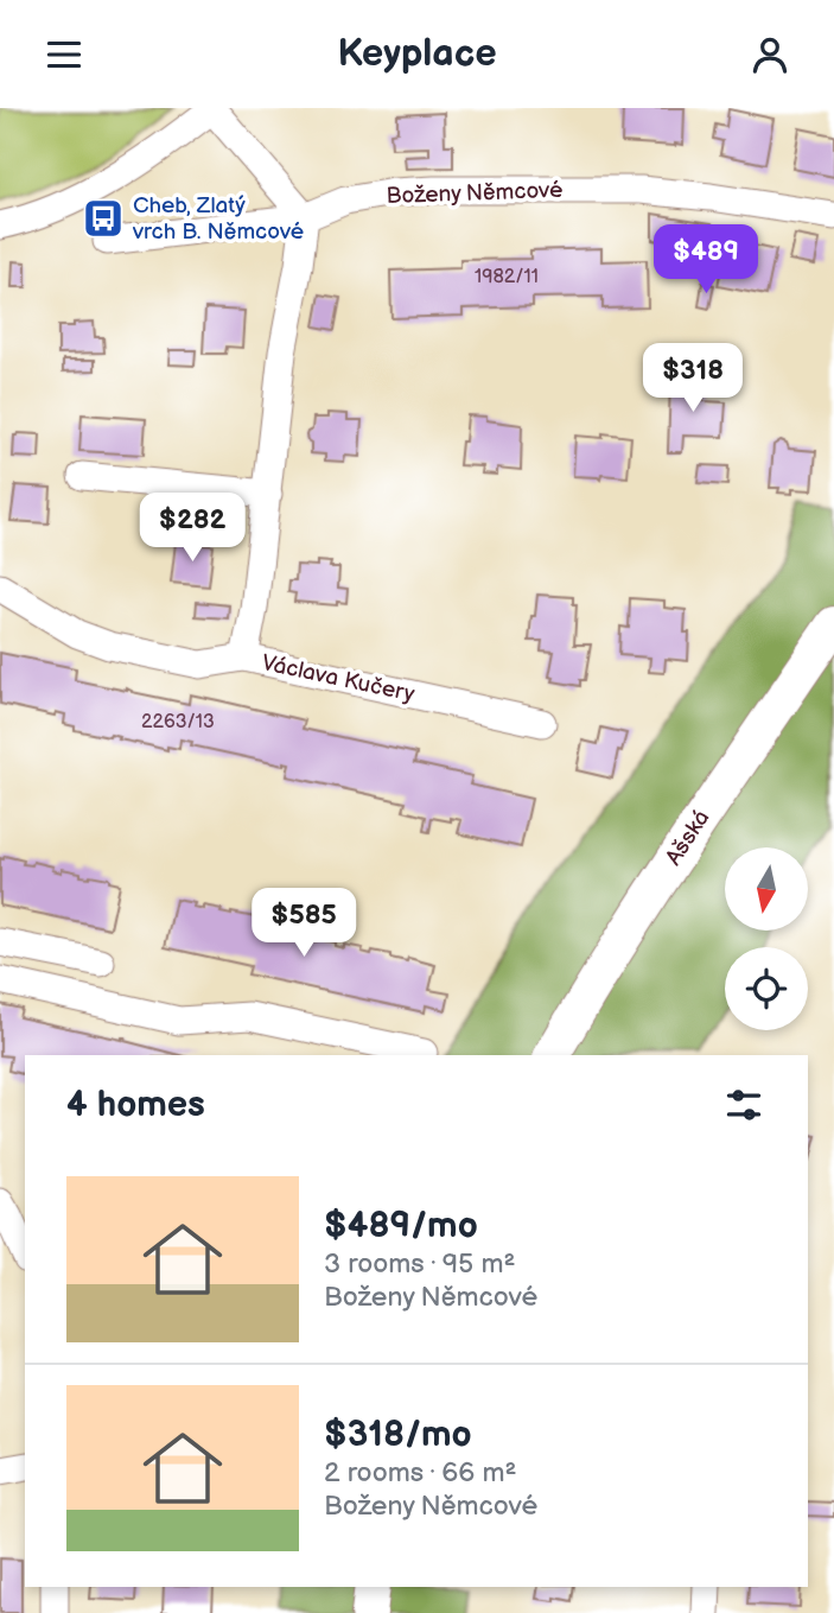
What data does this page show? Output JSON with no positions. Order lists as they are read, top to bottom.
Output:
{
  "streets": {
    "main road": ["Ašská"],
    "street": ["Boženy Němcové", "Václava Kučery"]
  },
  "places": {
    "bus stop": ["Cheb, Zlatý vrch B. Němcové"]
  },
  "house_numbers": ["1982/11", "2263/13"],
  "north": "bottom",
  "page": {
    "header": "Keyplace",
    "price": [
      "$489",
      "$318",
      "$282",
      "$585"
    ],
    "heading": "4 homes",
    "list": [
      {
        "name": "$489/mo",
        "note": "3 rooms · 95 m² · Boženy Němcové"
      },
      {
        "name": "$318/mo",
        "note": "2 rooms · 66 m² · Boženy Němcové"
      }
    ]
  }
}
